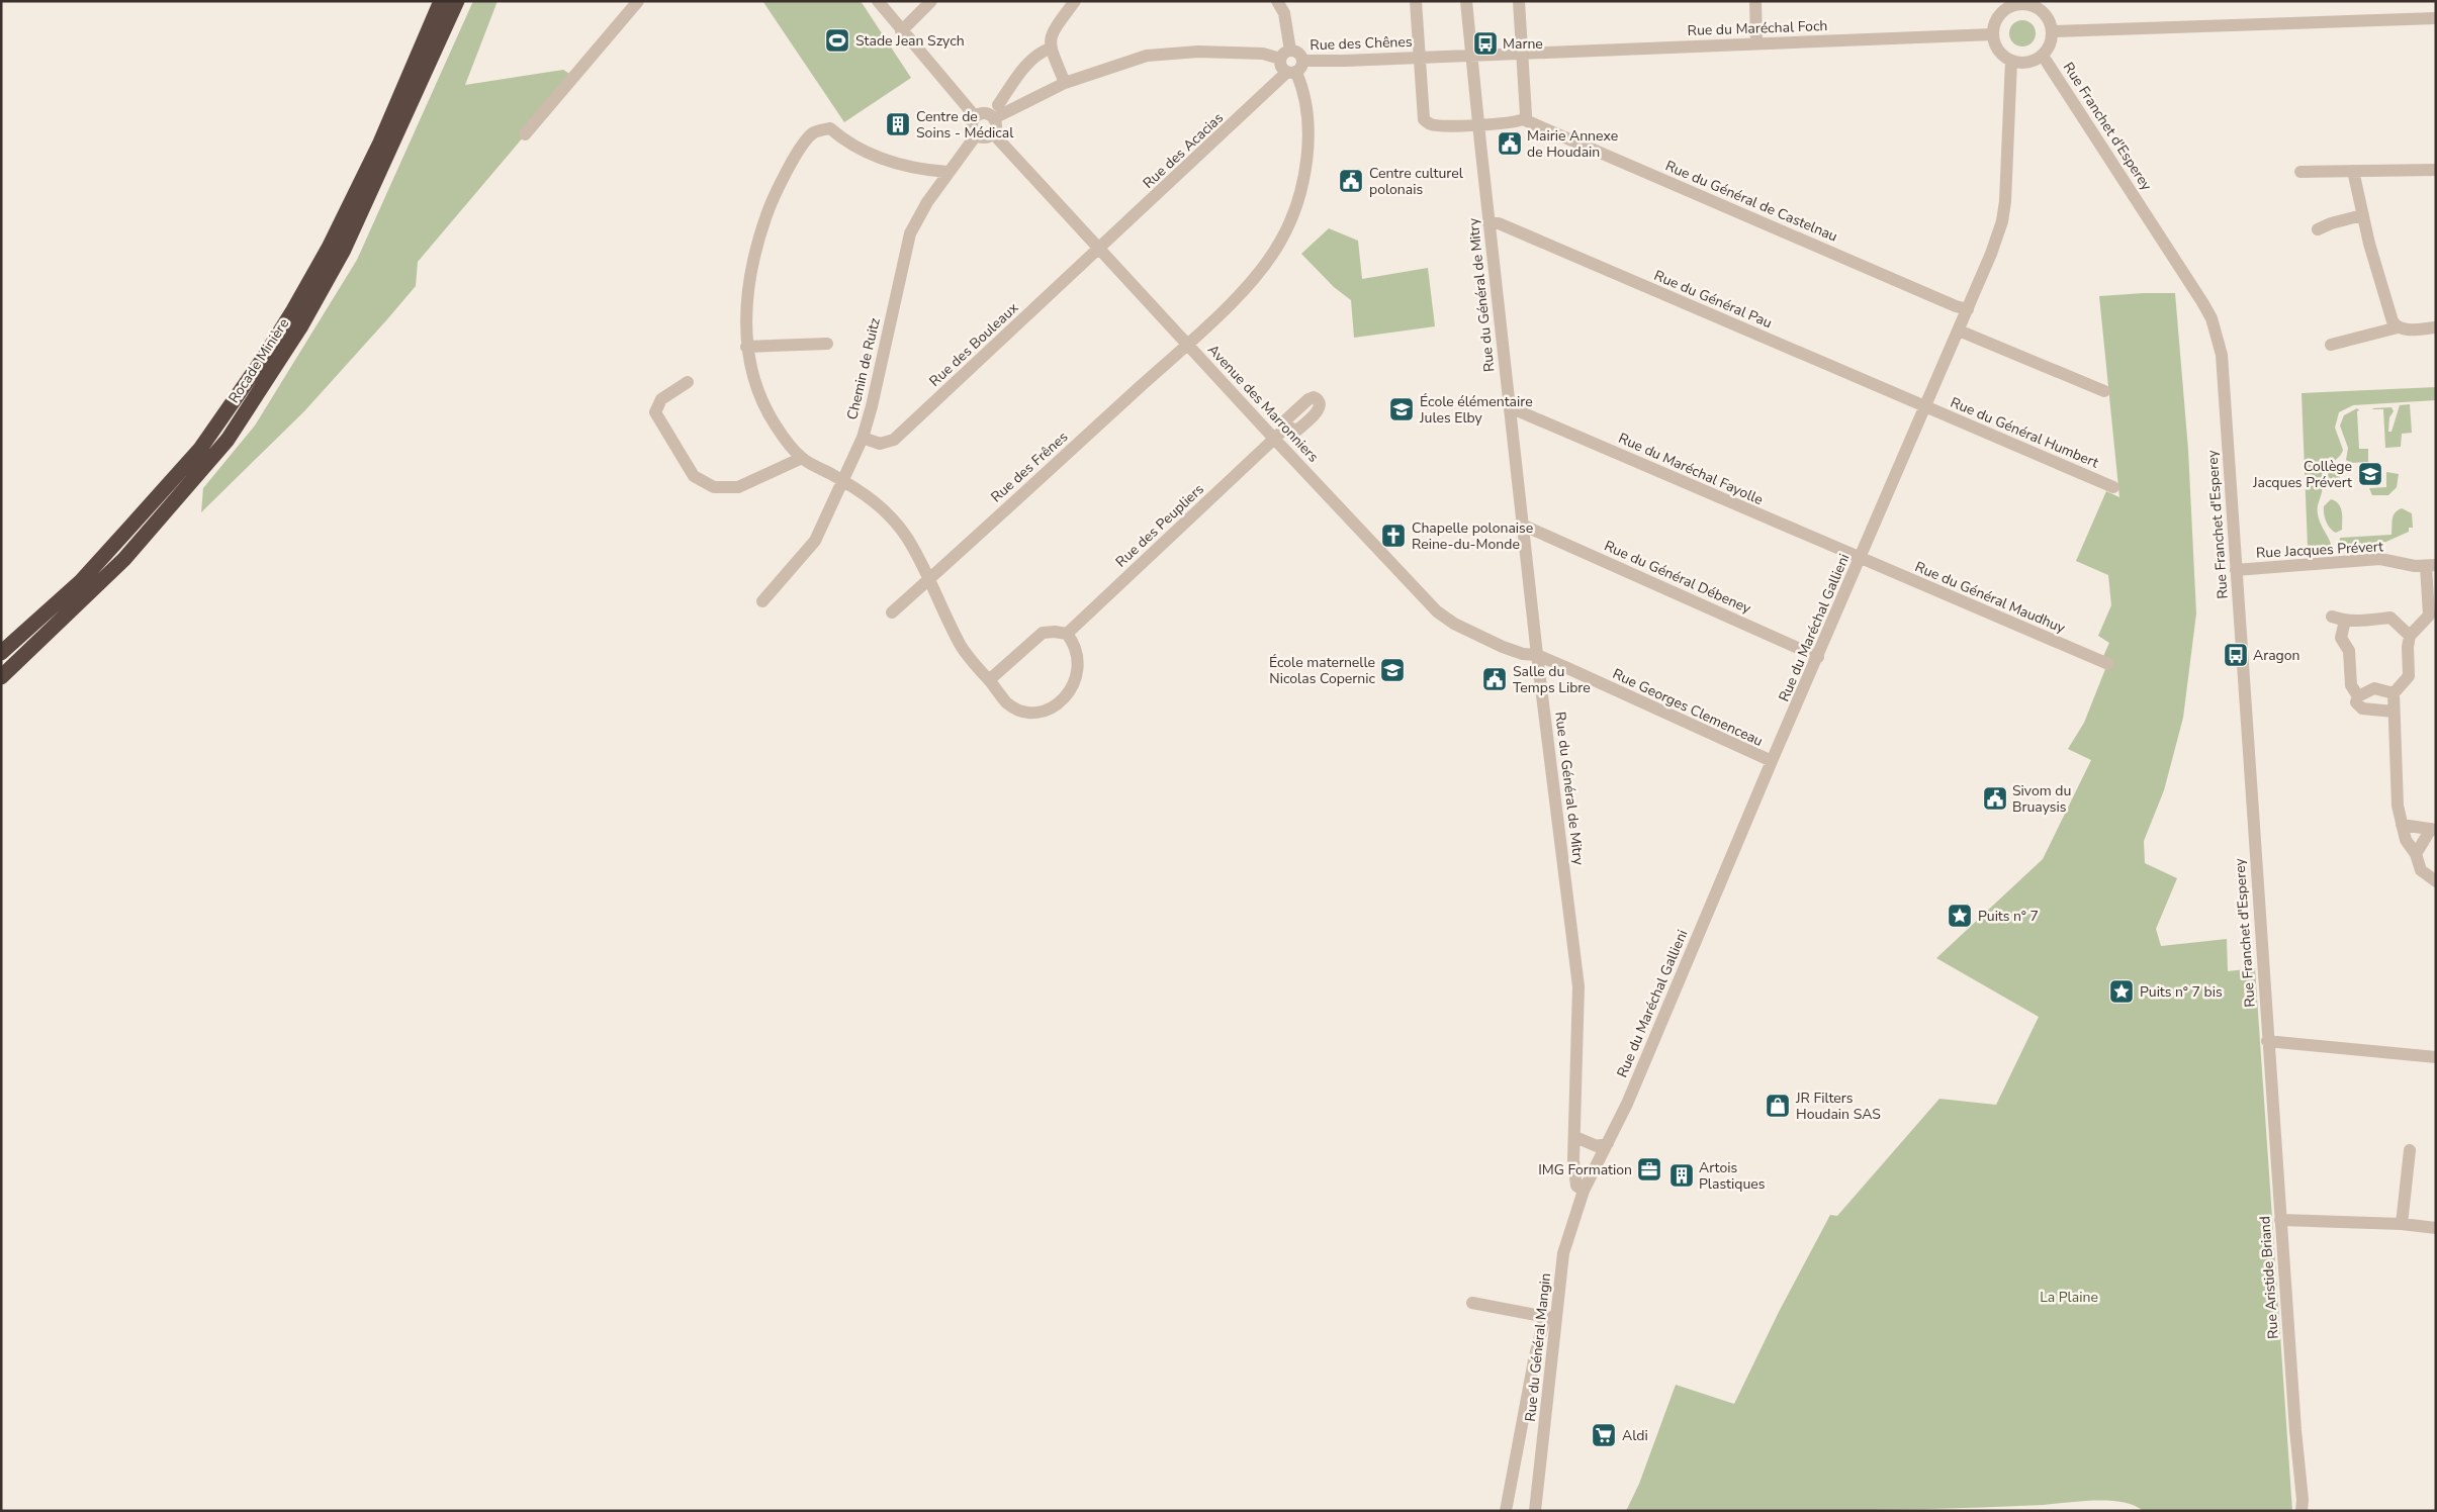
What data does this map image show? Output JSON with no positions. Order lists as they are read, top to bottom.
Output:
{
  "streets": {
    "highway": ["Rocade Minière"],
    "street": [
      "Rue du Maréchal Foch",
      "Rue des Chênes",
      "Rue Franchet d'Esperey",
      "Rue des Acacias",
      "Rue du Général de Castelnau",
      "Rue du Général de Mitry",
      "Rue du Général Pau",
      "Rue des Bouleaux",
      "Chemin de Ruitz",
      "Avenue des Marronniers",
      "Rue du Général Humbert",
      "Rue des Frênes",
      "Rue du Maréchal Fayolle",
      "Rue des Peupliers",
      "Rue Jacques Prévert",
      "Rue du Général Débeney",
      "Rue du Général Maudhuy",
      "Rue du Maréchal Gallieni",
      "Rue Georges Clemenceau",
      "Rue Aristide Briand",
      "Rue du Général Mangin"
    ]
  },
  "crossings": [
    ["Rue du Maréchal Foch", "Rue des Chênes"],
    ["Rue du Maréchal Foch", "Rue Franchet d'Esperey"],
    ["Rue du Maréchal Foch", "Rue du Général de Mitry"],
    ["Rue du Maréchal Foch", "Rue du Maréchal Gallieni"],
    ["Rue des Chênes", "Rue des Acacias"],
    ["Rue des Chênes", "Rue du Général de Mitry"],
    ["Rue des Chênes", "Rue des Frênes"],
    ["Rue Franchet d'Esperey", "Rue Jacques Prévert"],
    ["Rue Franchet d'Esperey", "Rue du Maréchal Gallieni"],
    ["Rue Franchet d'Esperey", "Rue Aristide Briand"],
    ["Rue des Acacias", "Rue des Bouleaux"],
    ["Rue des Acacias", "Avenue des Marronniers"],
    ["Rue des Acacias", "Rue des Frênes"],
    ["Rue du Général de Castelnau", "Rue du Maréchal Gallieni"],
    ["Rue du Général de Mitry", "Rue du Général Pau"],
    ["Rue du Général de Mitry", "Avenue des Marronniers"],
    ["Rue du Général de Mitry", "Rue du Maréchal Fayolle"],
    ["Rue du Général de Mitry", "Rue du Général Débeney"],
    ["Rue du Général de Mitry", "Rue du Maréchal Gallieni"],
    ["Rue du Général de Mitry", "Rue Georges Clemenceau"],
    ["Rue du Général de Mitry", "Rue du Général Mangin"],
    ["Rue du Général Pau", "Rue du Général Humbert"],
    ["Rue du Général Pau", "Rue du Maréchal Gallieni"],
    ["Rue des Bouleaux", "Chemin de Ruitz"],
    ["Rue des Bouleaux", "Avenue des Marronniers"],
    ["Chemin de Ruitz", "Avenue des Marronniers"],
    ["Avenue des Marronniers", "Rue des Frênes"],
    ["Avenue des Marronniers", "Rue des Peupliers"],
    ["Avenue des Marronniers", "Rue Georges Clemenceau"],
    ["Rue du Général Humbert", "Rue du Maréchal Gallieni"],
    ["Rue du Maréchal Fayolle", "Rue du Général Maudhuy"],
    ["Rue du Maréchal Fayolle", "Rue du Maréchal Gallieni"],
    ["Rue du Général Débeney", "Rue du Maréchal Gallieni"],
    ["Rue du Général Maudhuy", "Rue du Maréchal Gallieni"],
    ["Rue du Maréchal Gallieni", "Rue Georges Clemenceau"],
    ["Rue du Maréchal Gallieni", "Rue du Général Mangin"]
  ],
  "parks": ["La Plaine"],
  "places": {
    "sports": ["Stade Jean Szych"],
    "bus stop": ["Marne", "Aragon"],
    "building": ["Centre de Soins - Médical", "Artois Plastiques"],
    "public building": [
      "Mairie Annexe de Houdain",
      "Centre culturel polonais",
      "Salle du Temps Libre",
      "Sivom du Bruaysis"
    ],
    "school or university": ["École élémentaire Jules Elby", "Collège Jacques Prévert", "École maternelle Nicolas Copernic"],
    "church": ["Chapelle polonaise Reine-du-Monde"],
    "place": ["Puits n° 7", "Puits n° 7 bis"],
    "shop": ["JR Filters Houdain SAS"],
    "office": ["IMG Formation"],
    "supermarket": ["Aldi"]
  }
}
